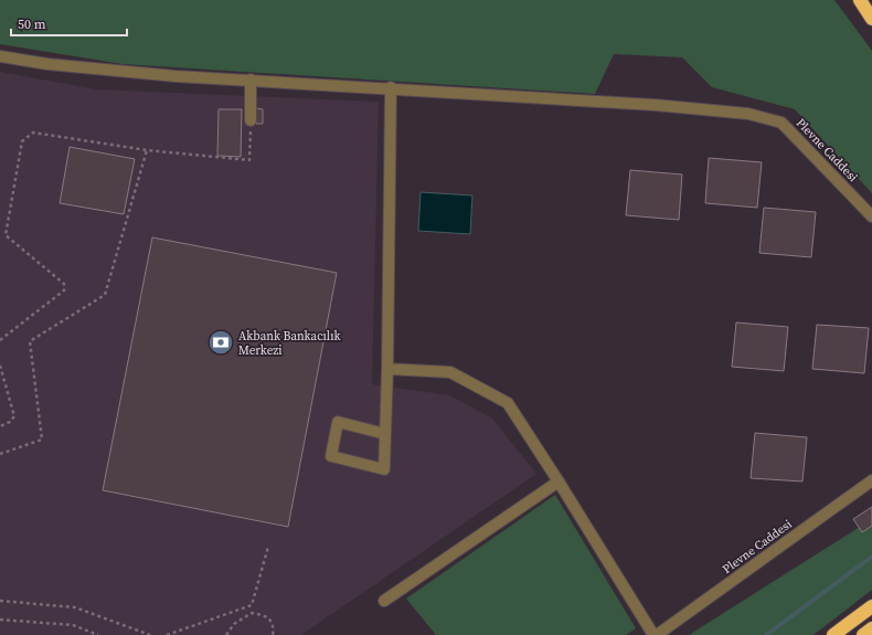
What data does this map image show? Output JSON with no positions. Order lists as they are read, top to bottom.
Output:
{
  "streets": {
    "street": ["Plevne Caddesi"]
  },
  "places": {
    "bank": ["Akbank Bankacılık Merkezi"]
  },
  "scale_bar": "50 m"
}
